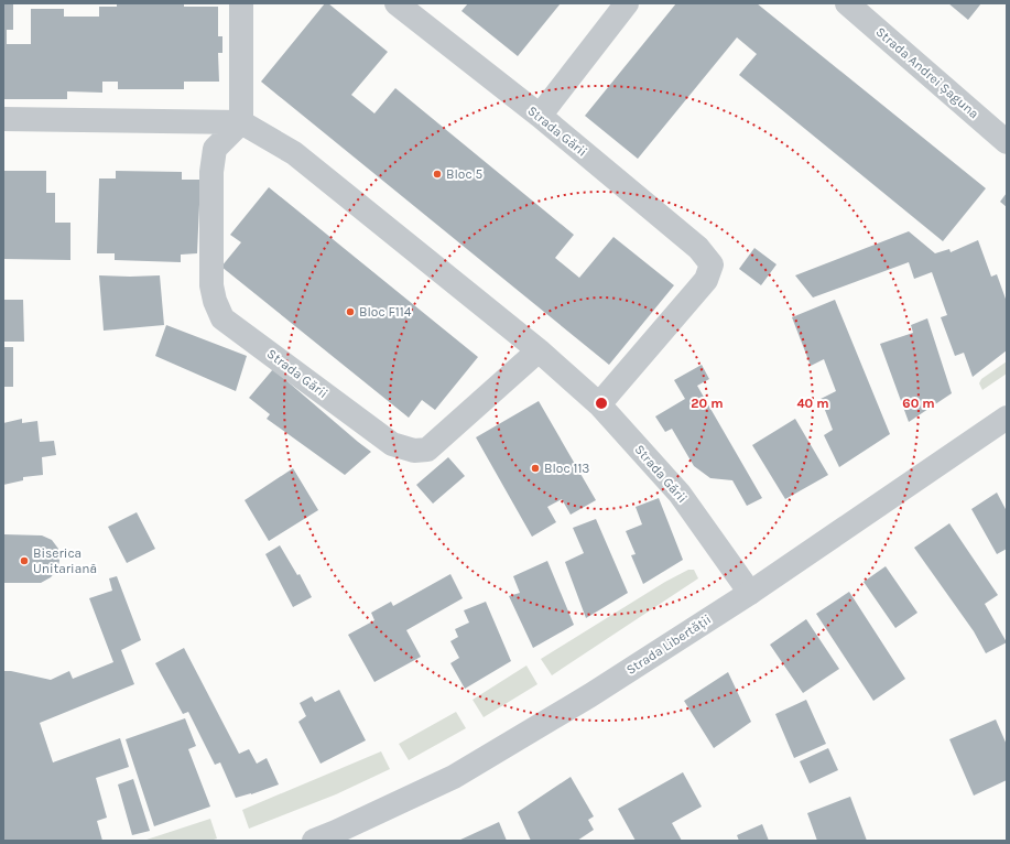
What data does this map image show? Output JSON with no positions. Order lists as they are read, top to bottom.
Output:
{
  "streets": {
    "street": ["Strada Andrei Șaguna", "Strada Gării", "Strada Libertății"]
  },
  "crossings": [
    ["Strada Gării", "Strada Libertății"]
  ],
  "places": [
    "Bloc 5",
    "Bloc F114",
    "Bloc 113",
    "Biserica Unitariană"
  ],
  "rings": ["20 m", "40 m", "60 m"]
}
